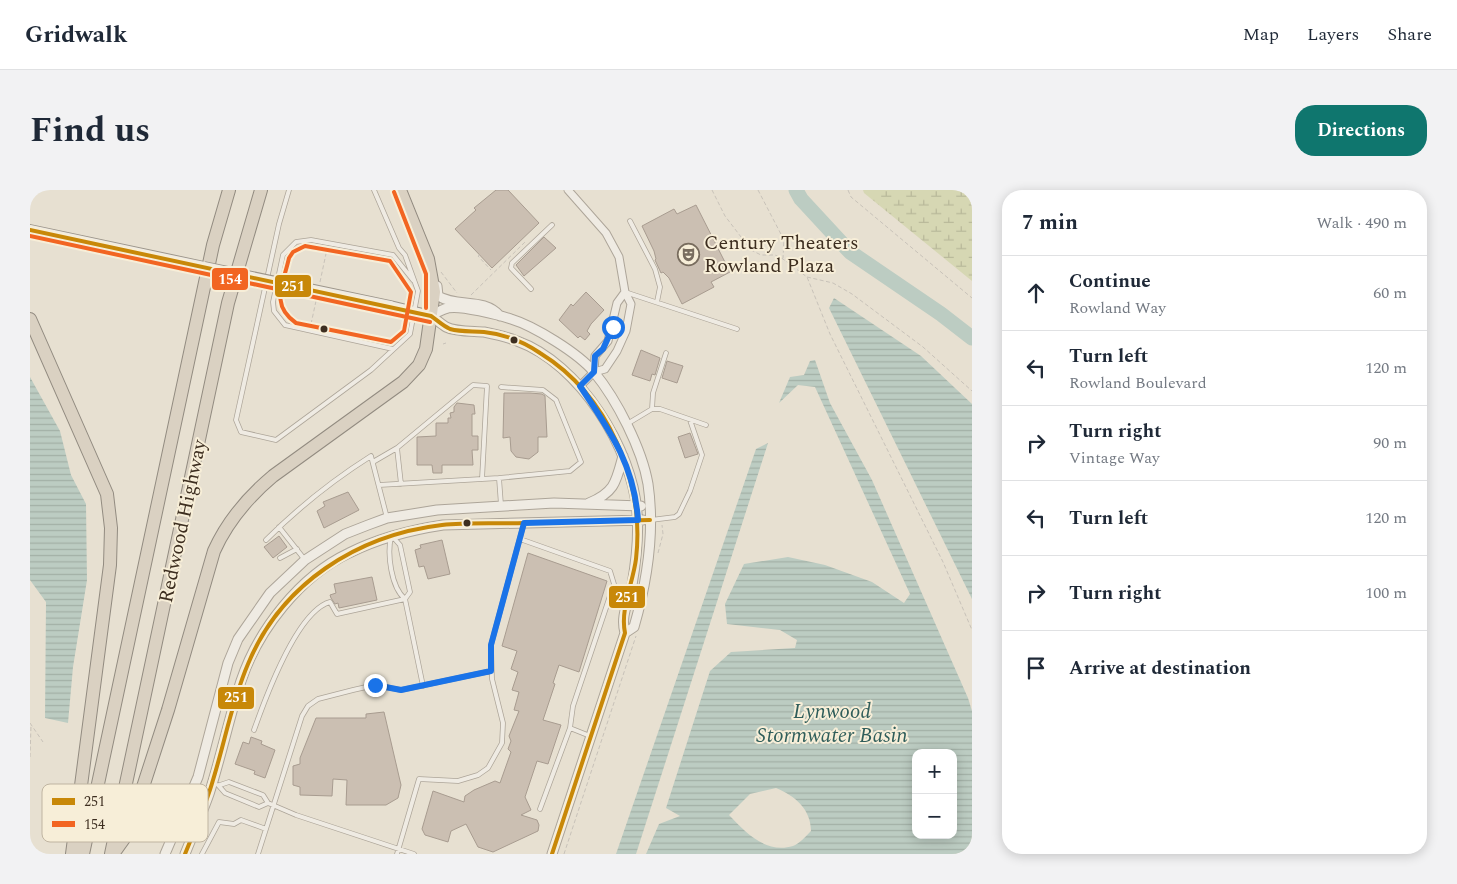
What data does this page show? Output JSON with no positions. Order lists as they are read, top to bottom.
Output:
{
  "streets": {
    "highway": ["Redwood Highway"]
  },
  "water": ["Lynwood Stormwater Basin"],
  "places": {
    "theatre": ["Century Theaters Rowland Plaza"]
  },
  "lines": ["transit line 154", "transit line 251"],
  "legend": ["251", "154"],
  "page": {
    "header": "Gridwalk",
    "nav": ["Map", "Layers", "Share"],
    "title": "Find us",
    "buttons": "Directions",
    "heading": ["7 min", "Walk · 490 m"],
    "list": [
      ["Continue", "Rowland Way", "60 m"],
      ["Turn left", "Rowland Boulevard", "120 m"],
      ["Turn right", "Vintage Way", "90 m"],
      ["Turn left", "120 m"],
      ["Turn right", "100 m"],
      "Arrive at destination"
    ],
    "map_buttons": ["+", "−"]
  }
}
